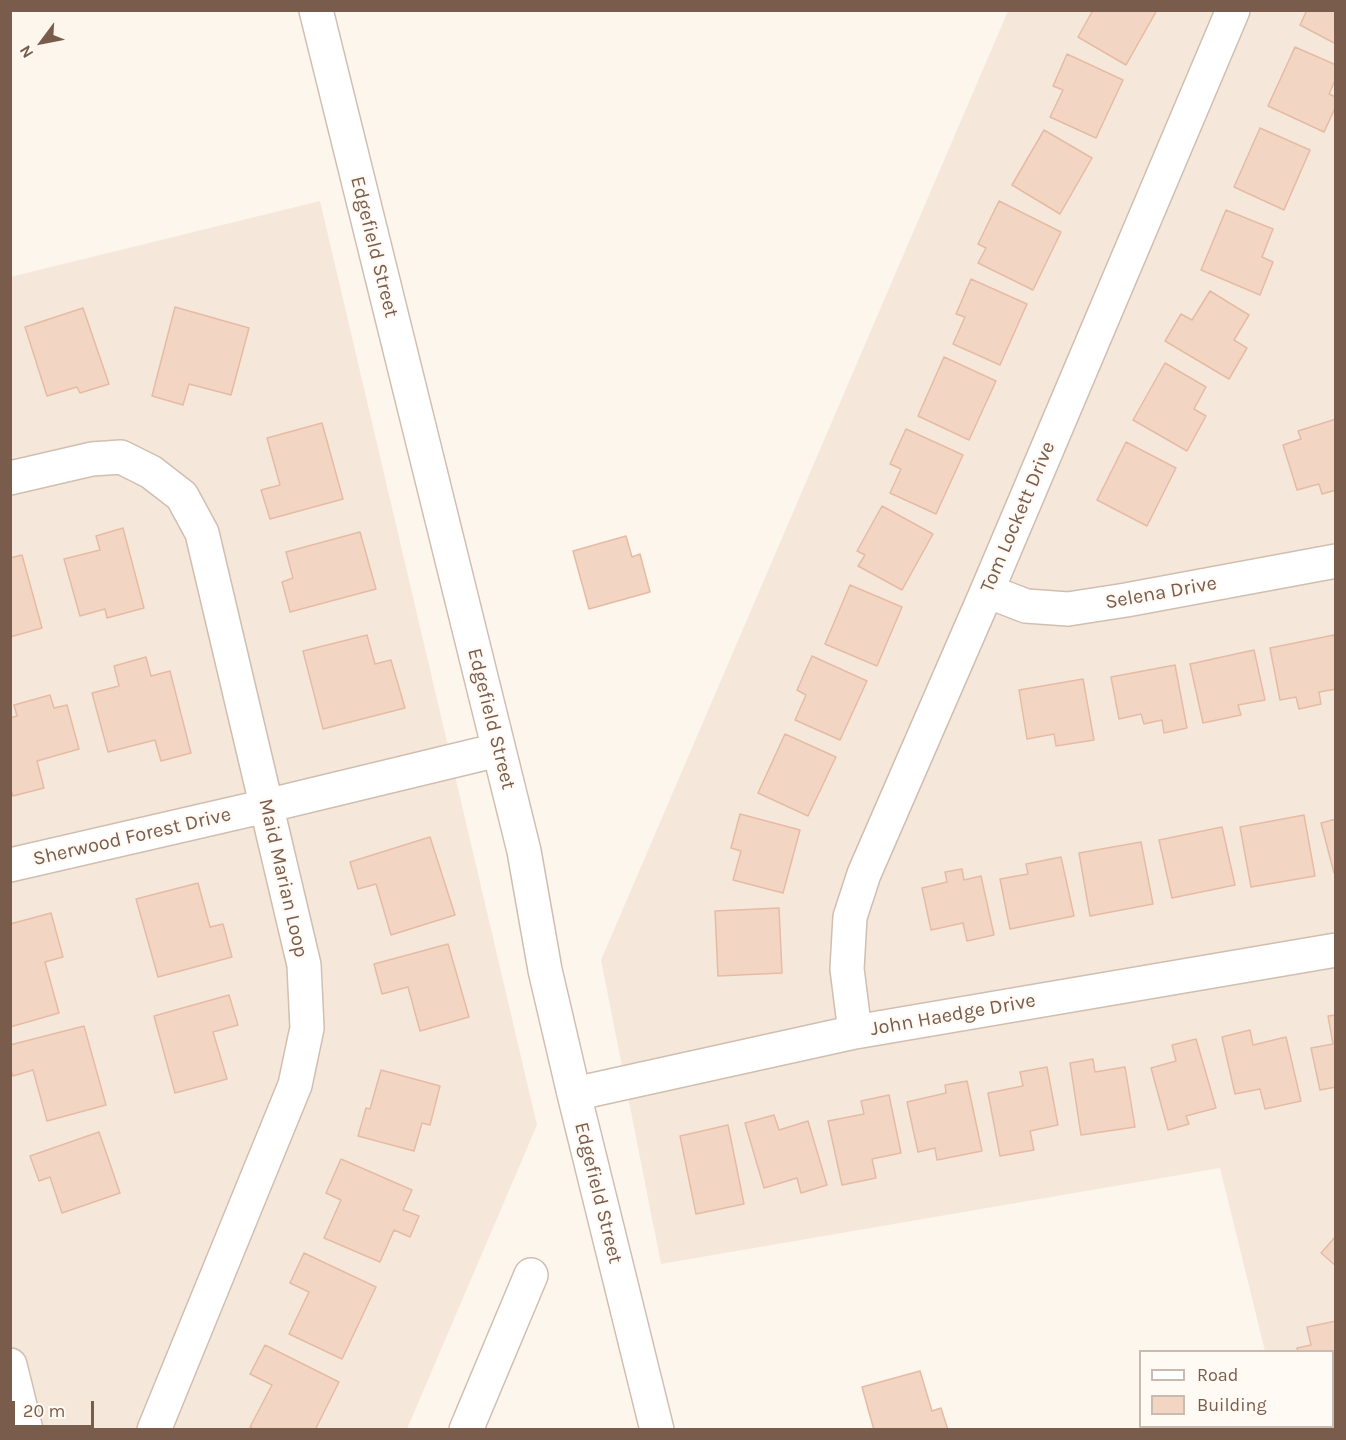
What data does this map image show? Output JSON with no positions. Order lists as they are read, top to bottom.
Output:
{
  "streets": {
    "street": [
      "Edgefield Street",
      "Tom Lockett Drive",
      "Selena Drive",
      "Sherwood Forest Drive",
      "Maid Marian Loop",
      "John Haedge Drive"
    ]
  },
  "crossings": [
    ["Edgefield Street", "Sherwood Forest Drive"],
    ["Edgefield Street", "John Haedge Drive"],
    ["Tom Lockett Drive", "Selena Drive"],
    ["Tom Lockett Drive", "John Haedge Drive"],
    ["Sherwood Forest Drive", "Maid Marian Loop"]
  ],
  "legend": ["Road", "Building"],
  "scale_bar": "20 m",
  "north": "bottom left"
}
